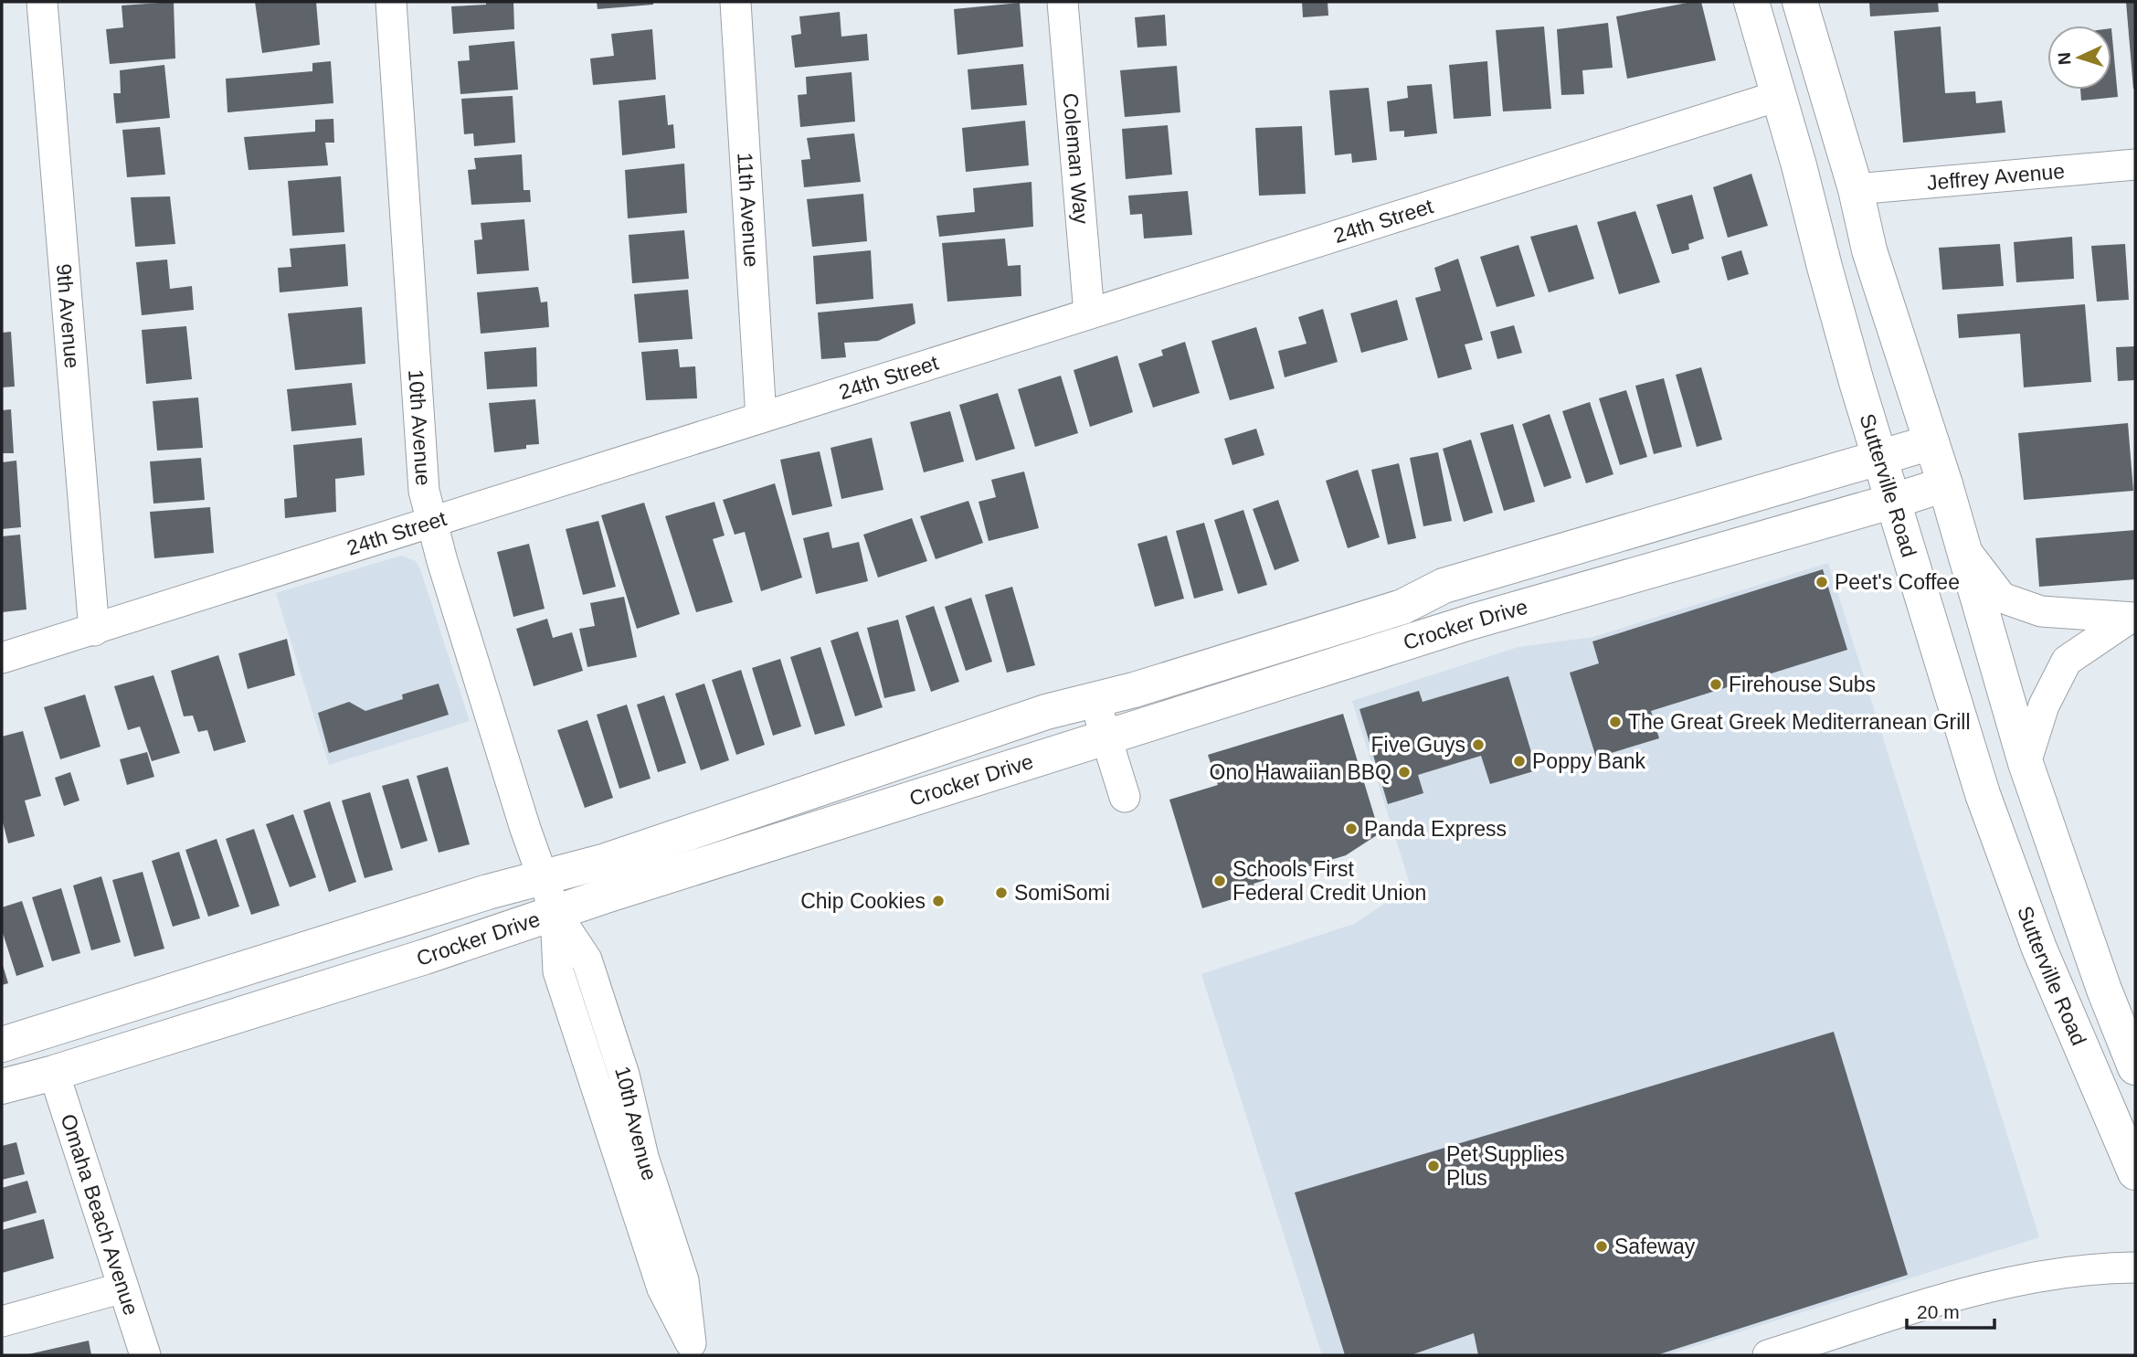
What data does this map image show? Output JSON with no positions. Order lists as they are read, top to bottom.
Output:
{
  "streets": {
    "street": [
      "Coleman Way",
      "Jeffrey Avenue",
      "11th Avenue",
      "24th Street",
      "9th Avenue",
      "10th Avenue",
      "Sutterville Road",
      "Crocker Drive",
      "Omaha Beach Avenue"
    ]
  },
  "crossings": [
    ["Coleman Way", "24th Street"],
    ["Jeffrey Avenue", "Sutterville Road"],
    ["11th Avenue", "24th Street"],
    ["24th Street", "9th Avenue"],
    ["24th Street", "10th Avenue"],
    ["24th Street", "Sutterville Road"],
    ["10th Avenue", "Crocker Drive"],
    ["Sutterville Road", "Crocker Drive"],
    ["Crocker Drive", "Omaha Beach Avenue"]
  ],
  "places": [
    "Peet's Coffee",
    "Firehouse Subs",
    "The Great Greek Mediterranean Grill",
    "Five Guys",
    "Poppy Bank",
    "Ono Hawaiian BBQ",
    "Panda Express",
    "Schools First Federal Credit Union",
    "SomiSomi",
    "Chip Cookies",
    "Pet Supplies Plus",
    "Safeway"
  ],
  "scale_bar": "20 m",
  "north": "left"
}
